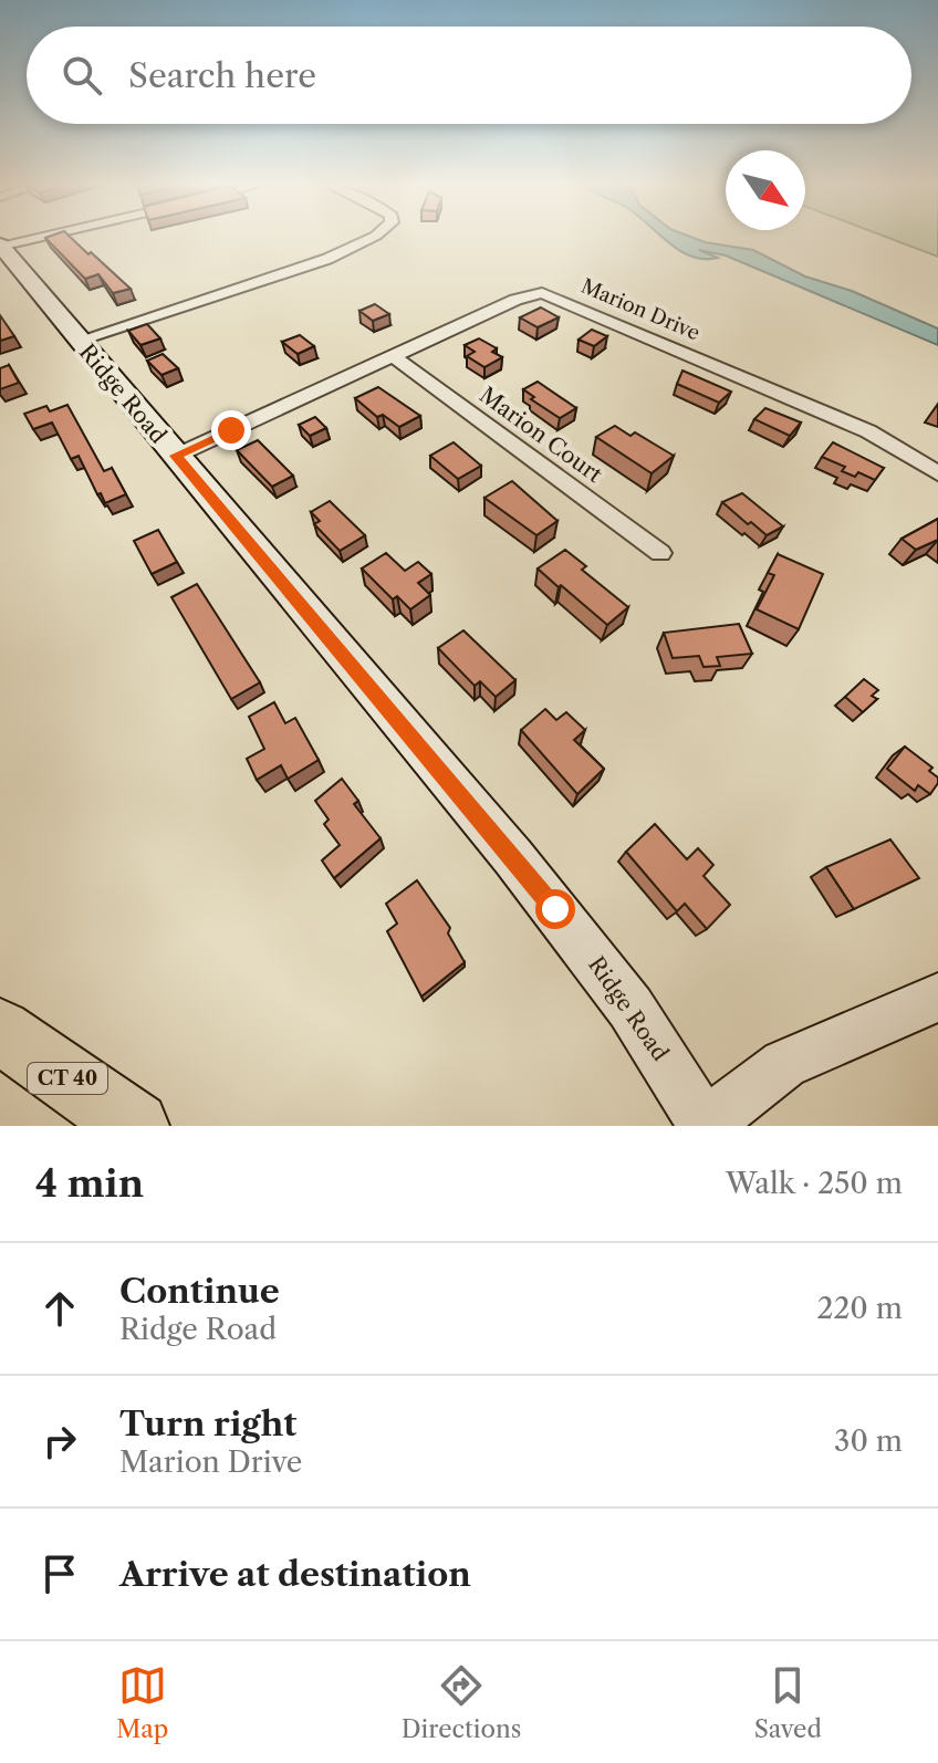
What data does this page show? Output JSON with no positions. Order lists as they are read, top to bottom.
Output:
{
  "streets": {
    "highway": ["CT 40"],
    "main road": ["Ridge Road"],
    "street": ["Marion Drive", "Marion Court"]
  },
  "crossings": [
    ["Marion Drive", "Ridge Road"],
    ["Marion Drive", "Marion Court"]
  ],
  "north": "bottom right",
  "page": {
    "search": "Search here",
    "heading": ["4 min", "Walk · 250 m"],
    "list": [
      ["Continue", "Ridge Road", "220 m"],
      ["Turn right", "Marion Drive", "30 m"],
      "Arrive at destination"
    ],
    "nav": ["Map", "Directions", "Saved"]
  }
}
